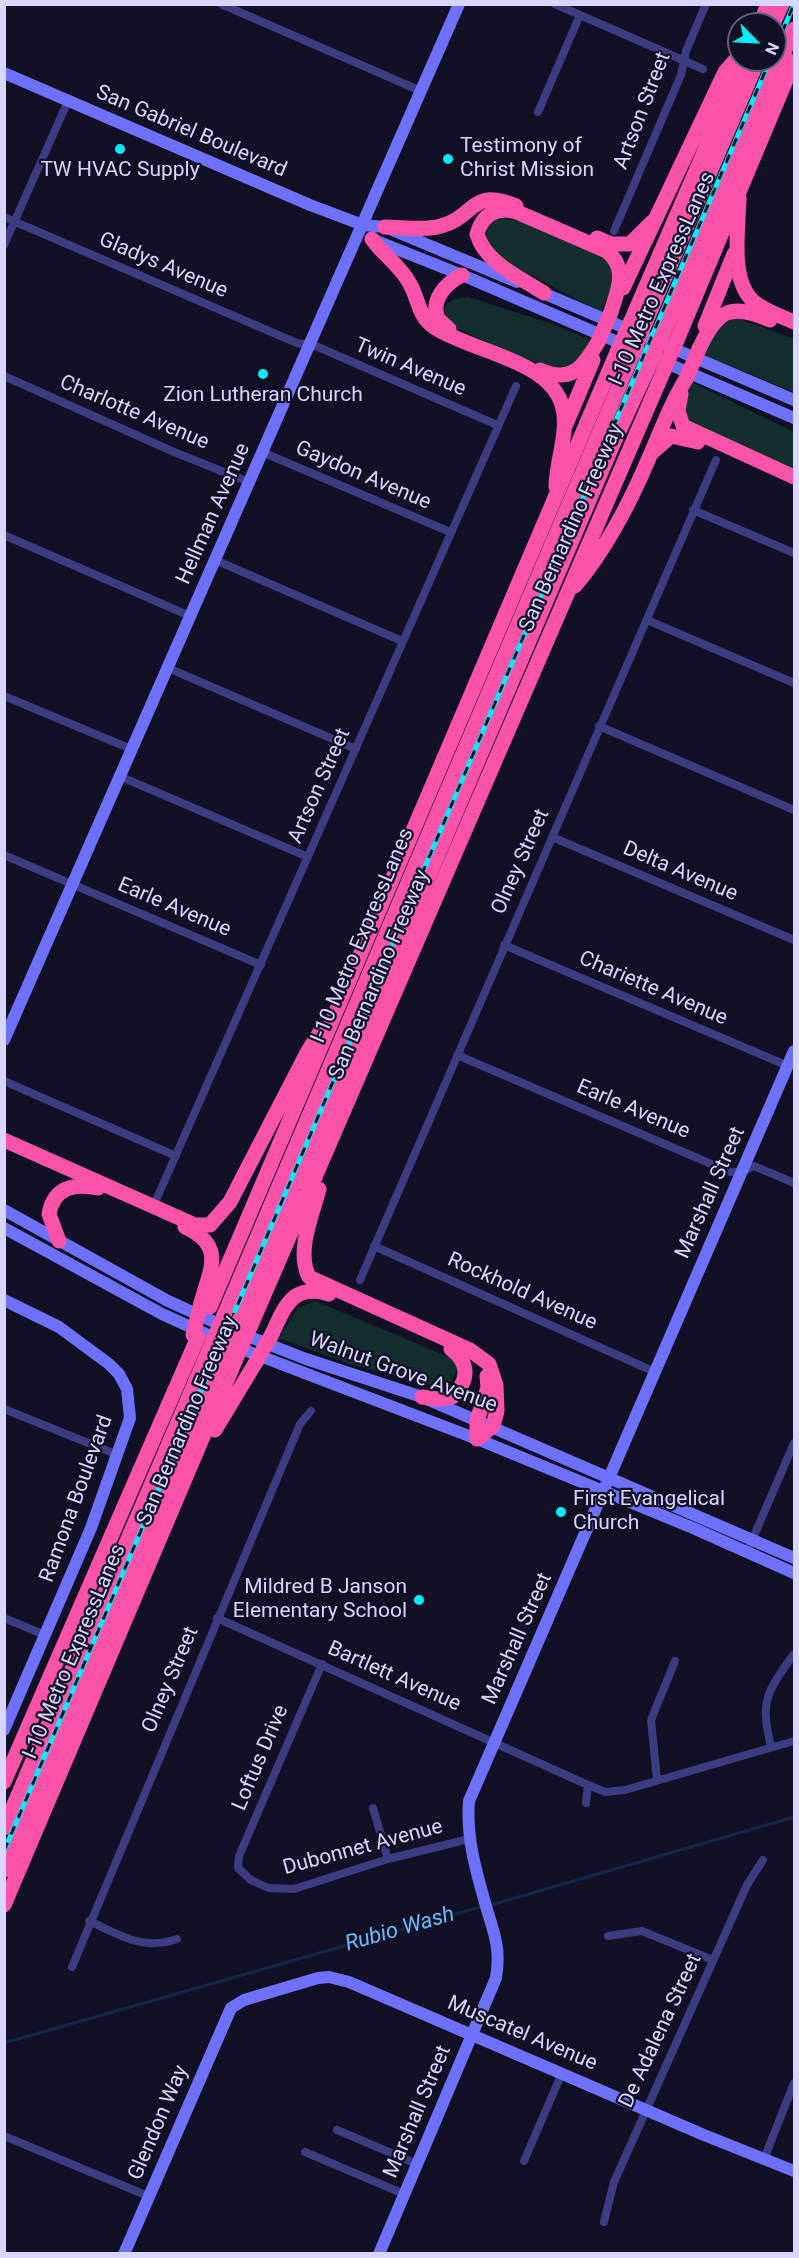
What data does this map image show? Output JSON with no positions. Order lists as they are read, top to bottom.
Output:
{
  "streets": {
    "highway": ["I-10 Metro ExpressLanes", "San Bernardino Freeway"],
    "street": [
      "Artson Street",
      "San Gabriel Boulevard",
      "Gladys Avenue",
      "Twin Avenue",
      "Charlotte Avenue",
      "Gaydon Avenue",
      "Hellman Avenue",
      "Olney Street",
      "Delta Avenue",
      "Earle Avenue",
      "Chariette Avenue",
      "Marshall Street",
      "Rockhold Avenue",
      "Walnut Grove Avenue",
      "Ramona Boulevard",
      "Bartlett Avenue",
      "Loftus Drive",
      "Dubonnet Avenue",
      "De Adalena Street",
      "Muscatel Avenue",
      "Glendon Way"
    ]
  },
  "crossings": [
    ["Artson Street", "Twin Avenue"],
    ["Artson Street", "Gaydon Avenue"],
    ["Artson Street", "Earle Avenue"],
    ["San Gabriel Boulevard", "Hellman Avenue"],
    ["Gladys Avenue", "Twin Avenue"],
    ["Gladys Avenue", "Hellman Avenue"],
    ["I-10 Metro ExpressLanes", "San Bernardino Freeway"],
    ["Twin Avenue", "Hellman Avenue"],
    ["Charlotte Avenue", "Hellman Avenue"],
    ["Gaydon Avenue", "Hellman Avenue"],
    ["Hellman Avenue", "Earle Avenue"],
    ["Olney Street", "Delta Avenue"],
    ["Olney Street", "Earle Avenue"],
    ["Olney Street", "Chariette Avenue"],
    ["Olney Street", "Rockhold Avenue"],
    ["Olney Street", "Bartlett Avenue"],
    ["Earle Avenue", "Marshall Street"],
    ["Chariette Avenue", "Marshall Street"],
    ["Marshall Street", "Rockhold Avenue"],
    ["Marshall Street", "Walnut Grove Avenue"],
    ["Marshall Street", "Bartlett Avenue"],
    ["Marshall Street", "Dubonnet Avenue"],
    ["Marshall Street", "Muscatel Avenue"],
    ["Bartlett Avenue", "Loftus Drive"],
    ["Loftus Drive", "Dubonnet Avenue"],
    ["De Adalena Street", "Muscatel Avenue"],
    ["Muscatel Avenue", "Glendon Way"]
  ],
  "water": ["Rubio Wash"],
  "places": [
    "TW HVAC Supply",
    "Testimony of Christ Mission",
    "Zion Lutheran Church",
    "First Evangelical Church",
    "Mildred B Janson Elementary School"
  ],
  "north": "bottom right"
}
